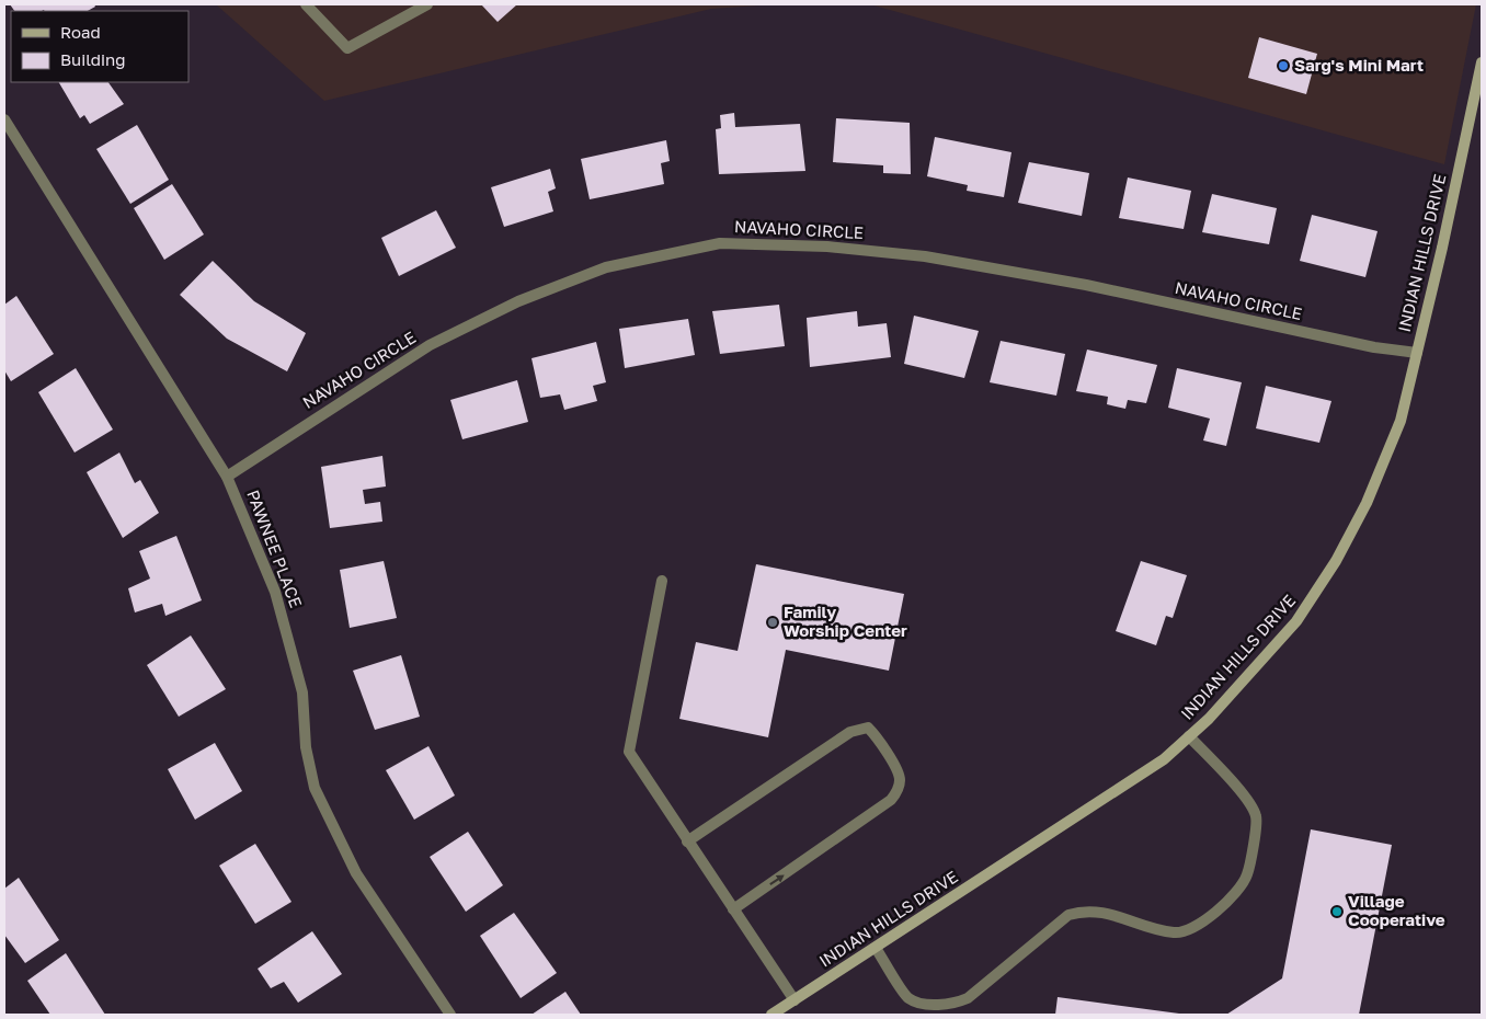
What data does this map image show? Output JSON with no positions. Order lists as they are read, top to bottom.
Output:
{
  "streets": {
    "main road": ["INDIAN HILLS DRIVE"],
    "street": ["NAVAHO CIRCLE", "PAWNEE PLACE"]
  },
  "crossings": [
    ["NAVAHO CIRCLE", "INDIAN HILLS DRIVE"],
    ["NAVAHO CIRCLE", "PAWNEE PLACE"]
  ],
  "places": ["Sarg's Mini Mart", "Family Worship Center", "Village Cooperative"],
  "legend": ["Road", "Building"]
}
